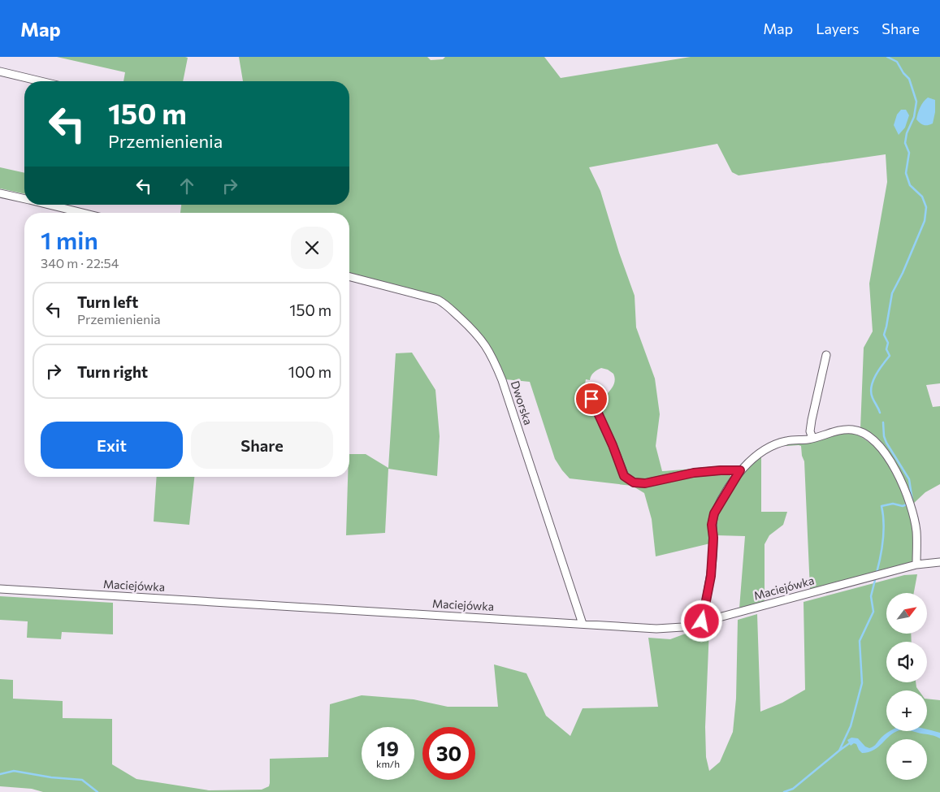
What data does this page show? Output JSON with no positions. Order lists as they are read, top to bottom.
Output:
{
  "streets": {
    "street": ["Dworska", "Maciejówka"]
  },
  "crossings": [
    ["Dworska", "Maciejówka"]
  ],
  "north": "top right",
  "page": {
    "header": "Map",
    "nav": ["Map", "Layers", "Share"],
    "turn": ["150 m", "Przemienienia"],
    "heading": ["1 min", "340 m · 22:54"],
    "list": [
      {
        "name": "Turn left",
        "note": "Przemienienia",
        "value": "150 m"
      },
      {
        "name": "Turn right",
        "value": "100 m"
      }
    ],
    "buttons": ["Exit", "Share"],
    "map_buttons": ["+", "−"],
    "speed": "19 km/h",
    "limit": "30"
  }
}
